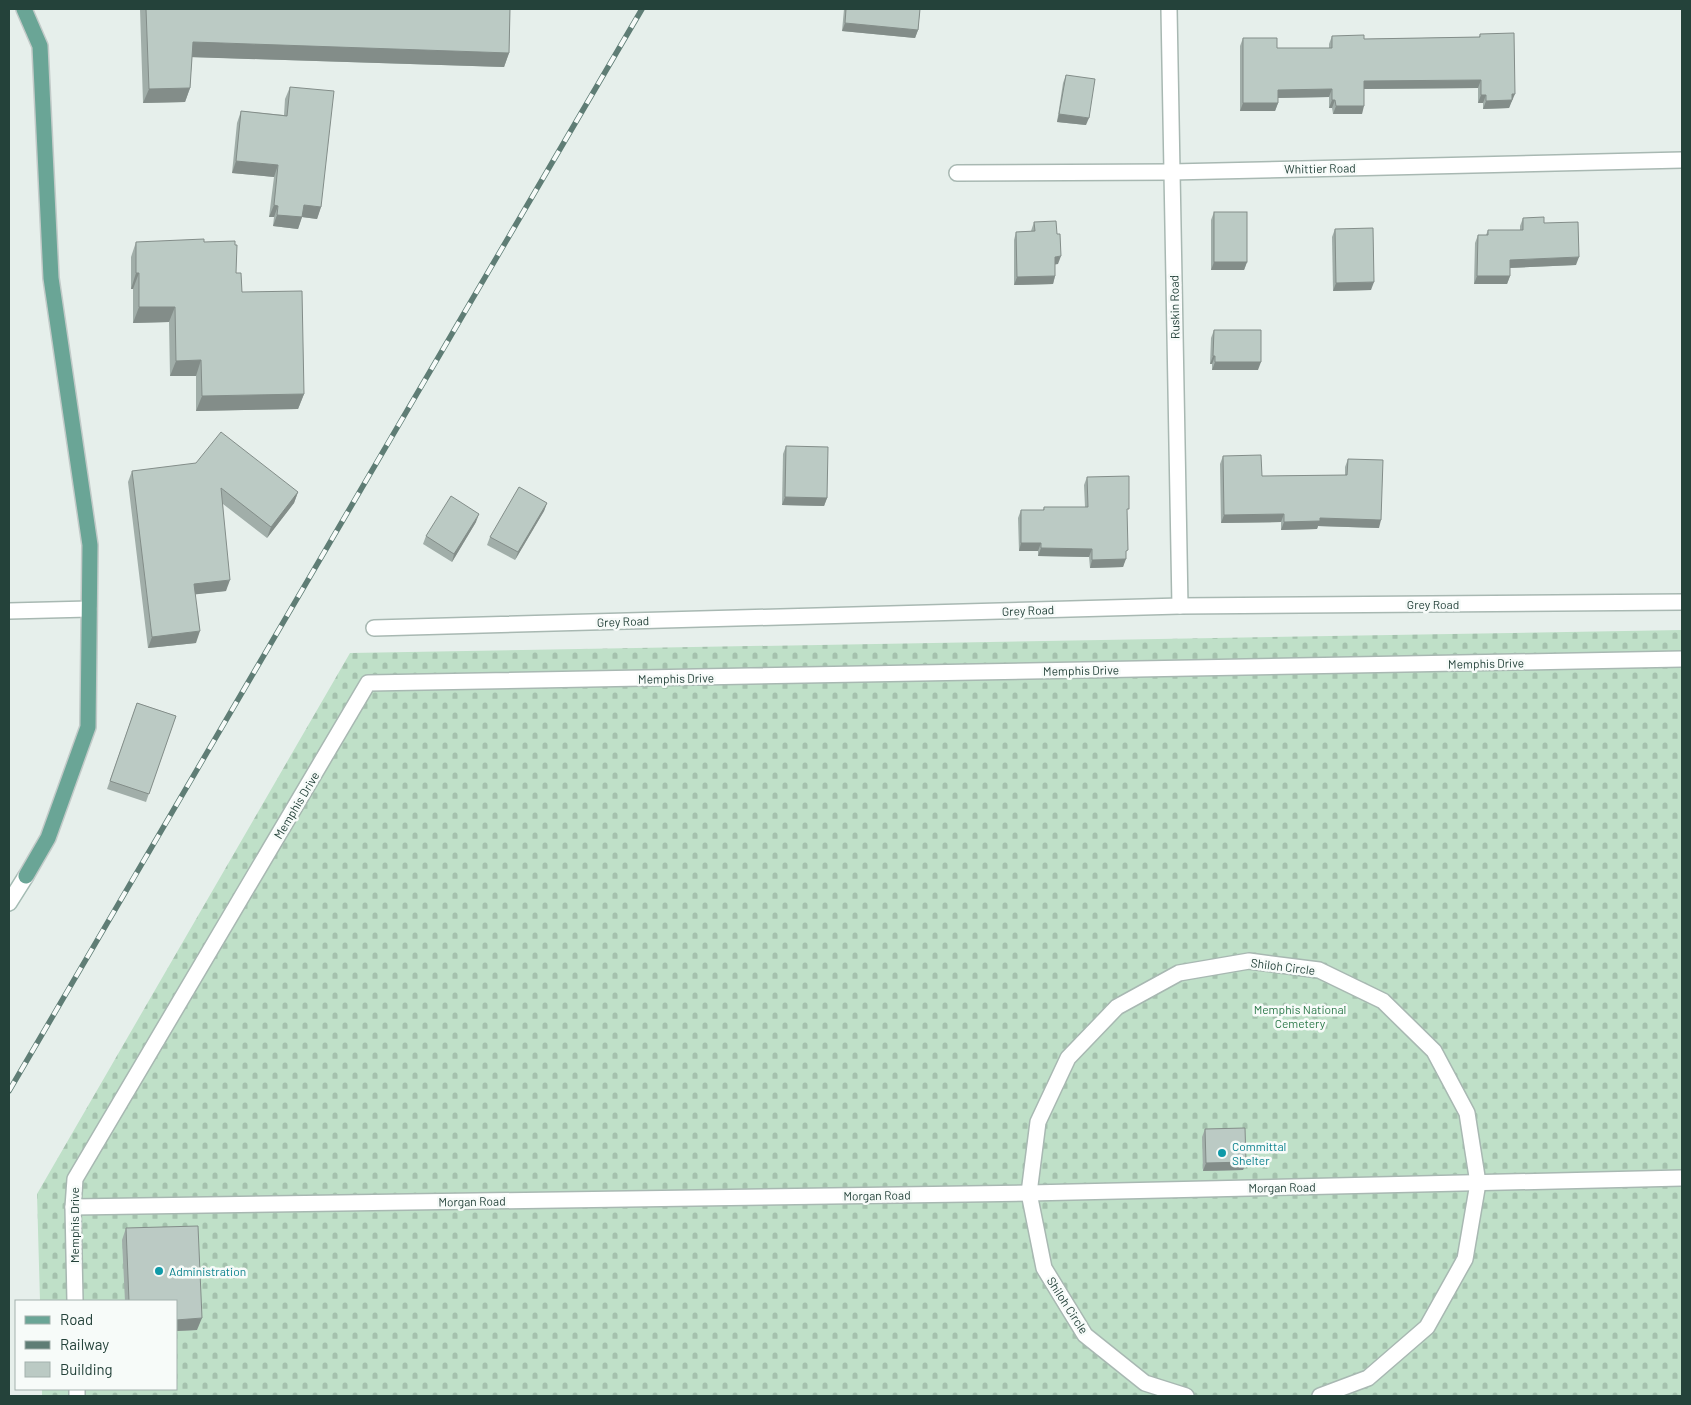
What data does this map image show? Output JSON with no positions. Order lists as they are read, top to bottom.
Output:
{
  "streets": {
    "street": [
      "Whittier Road",
      "Ruskin Road",
      "Grey Road",
      "Memphis Drive",
      "Shiloh Circle",
      "Morgan Road"
    ]
  },
  "crossings": [
    ["Whittier Road", "Ruskin Road"],
    ["Ruskin Road", "Grey Road"],
    ["Memphis Drive", "Morgan Road"],
    ["Shiloh Circle", "Morgan Road"]
  ],
  "parks": ["Memphis National Cemetery"],
  "places": ["Committal Shelter", "Administration"],
  "legend": ["Road", "Railway", "Building"]
}
